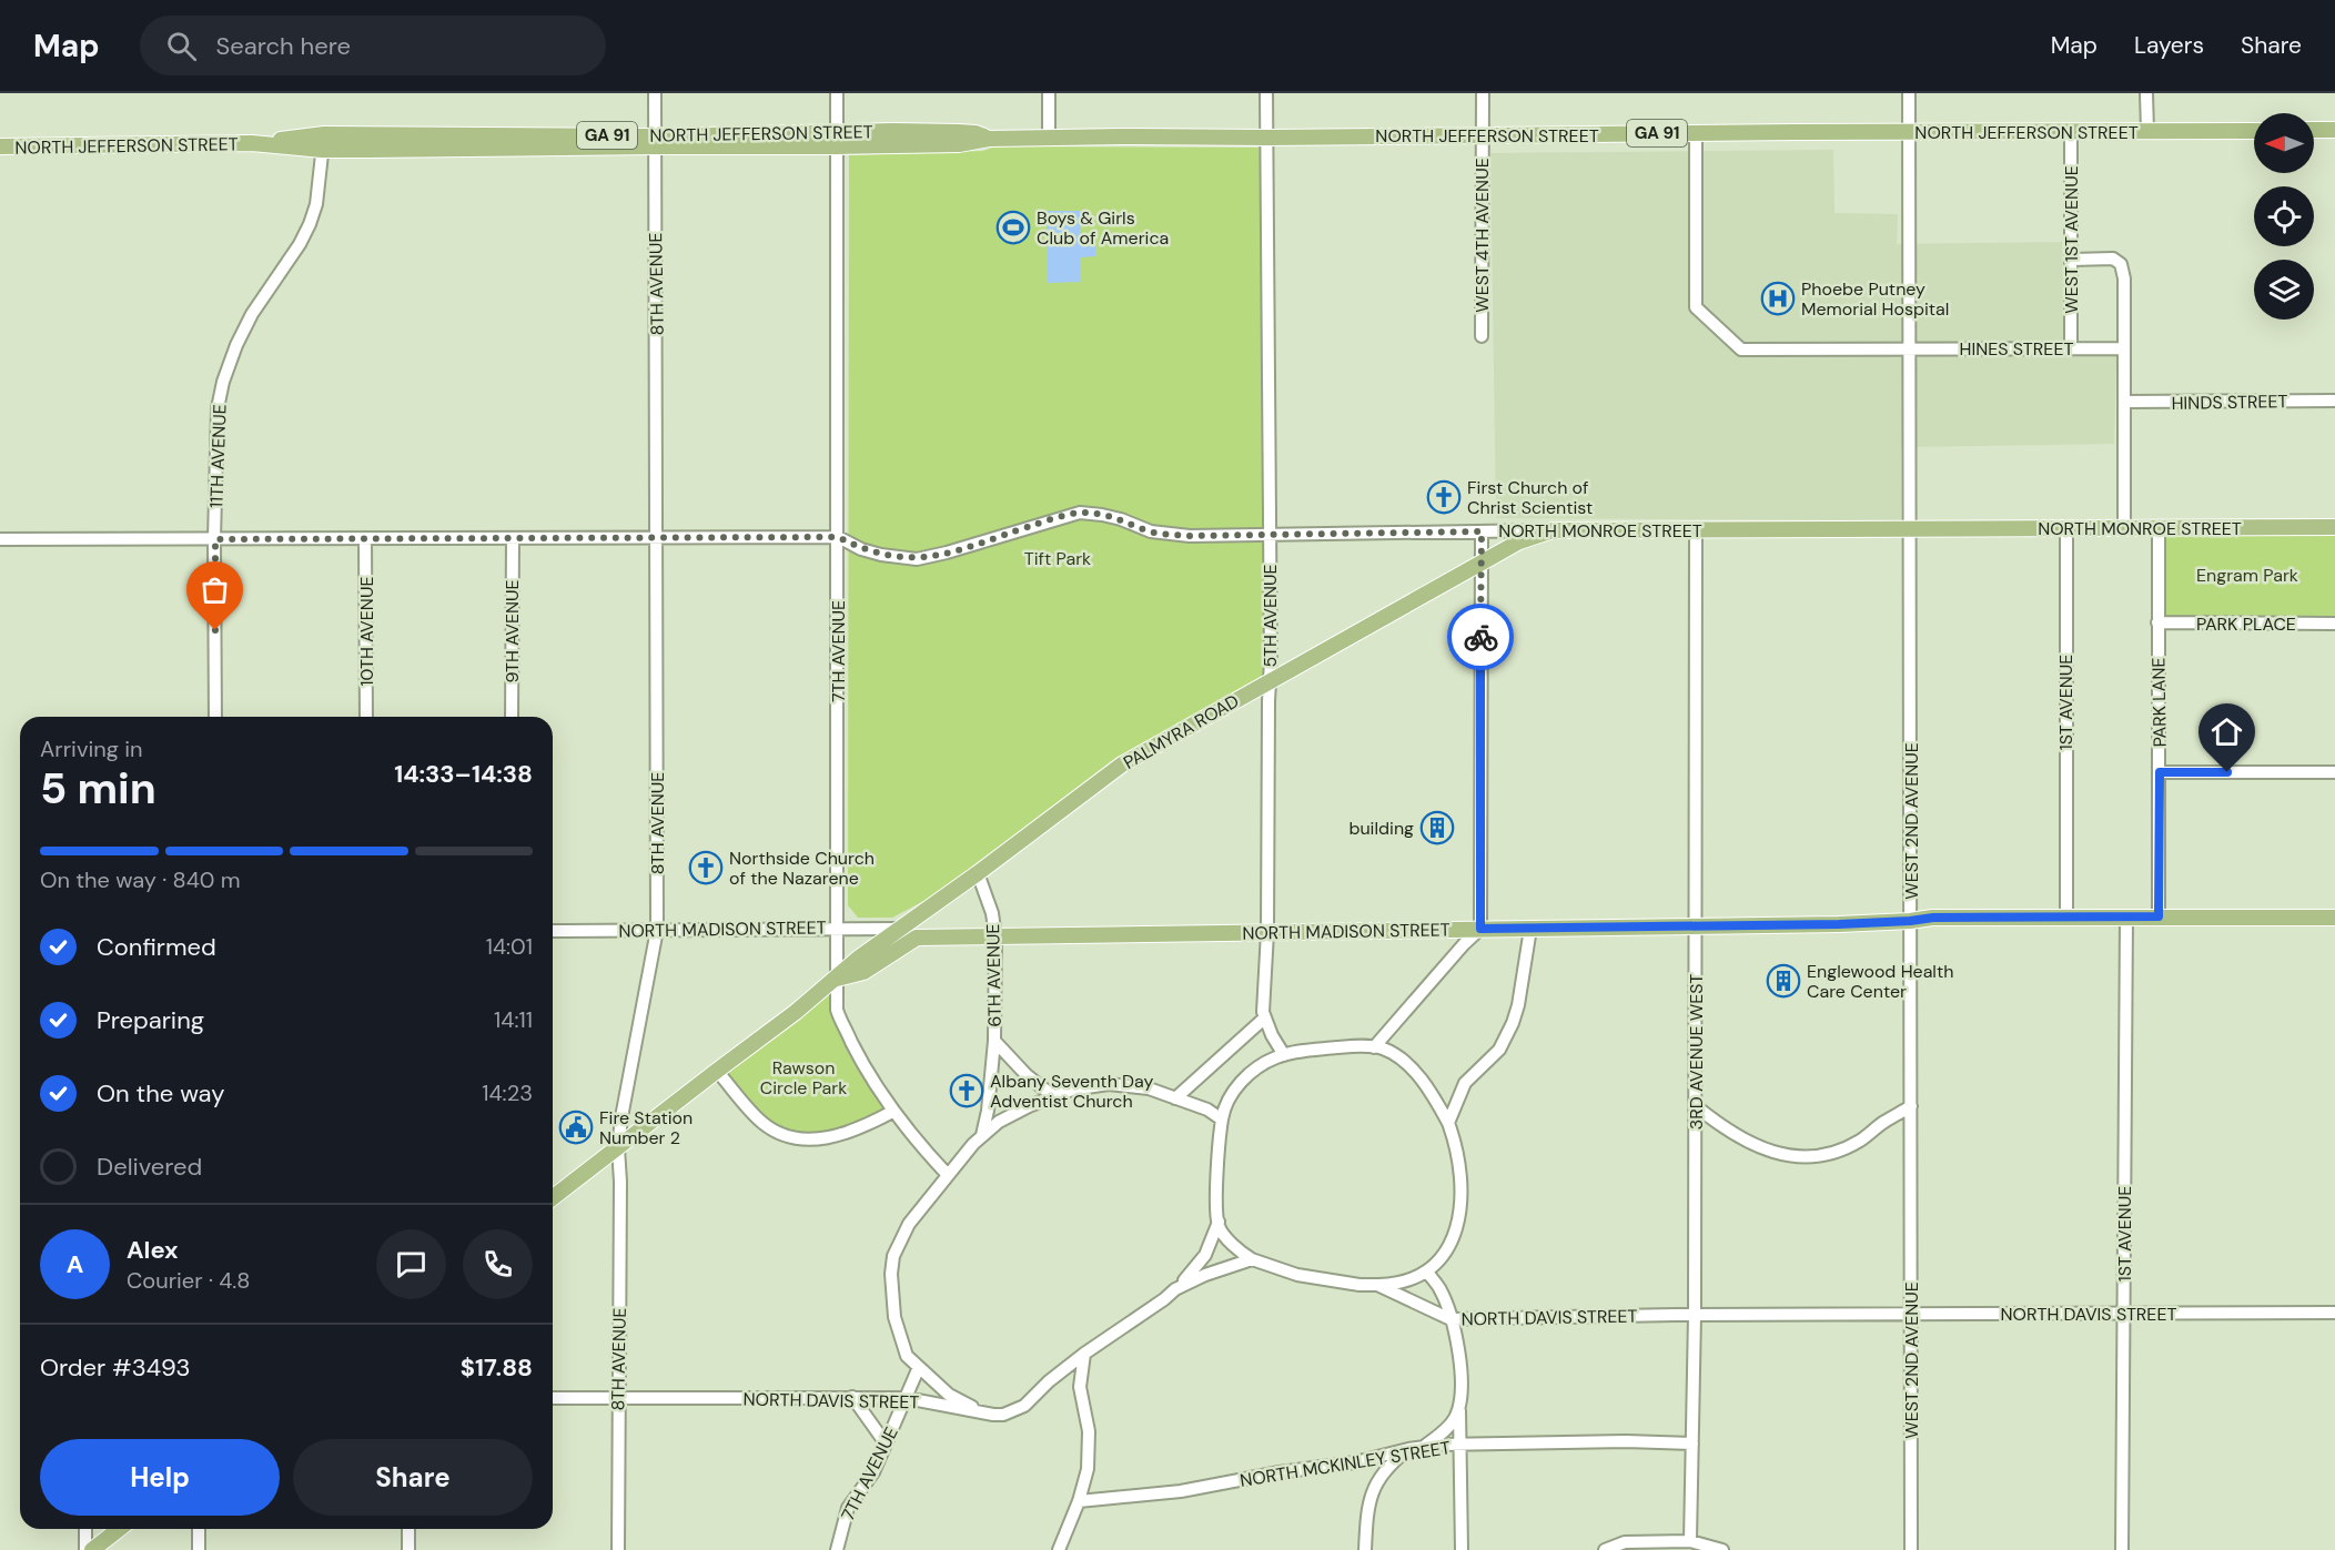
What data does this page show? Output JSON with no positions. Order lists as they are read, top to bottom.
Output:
{
  "streets": {
    "main road": [
      "NORTH JEFFERSON STREET",
      "GA 91",
      "NORTH MONROE STREET",
      "PALMYRA ROAD",
      "NORTH MADISON STREET"
    ],
    "street": [
      "WEST 4TH AVENUE",
      "WEST 1ST AVENUE",
      "8TH AVENUE",
      "HINES STREET",
      "HINDS STREET",
      "11TH AVENUE",
      "5TH AVENUE",
      "PARK PLACE",
      "10TH AVENUE",
      "9TH AVENUE",
      "7TH AVENUE",
      "1ST AVENUE",
      "PARK LANE",
      "WEST 2ND AVENUE",
      "6TH AVENUE",
      "3RD AVENUE WEST",
      "NORTH DAVIS STREET",
      "NORTH MCKINLEY STREET"
    ]
  },
  "crossings": [
    ["NORTH JEFFERSON STREET", "WEST 4TH AVENUE"],
    ["NORTH JEFFERSON STREET", "WEST 1ST AVENUE"],
    ["NORTH JEFFERSON STREET", "8TH AVENUE"],
    ["NORTH JEFFERSON STREET", "11TH AVENUE"],
    ["NORTH JEFFERSON STREET", "5TH AVENUE"],
    ["NORTH JEFFERSON STREET", "7TH AVENUE"],
    ["NORTH JEFFERSON STREET", "WEST 2ND AVENUE"],
    ["WEST 1ST AVENUE", "HINES STREET"],
    ["8TH AVENUE", "NORTH MONROE STREET"],
    ["8TH AVENUE", "PALMYRA ROAD"],
    ["8TH AVENUE", "NORTH MADISON STREET"],
    ["8TH AVENUE", "NORTH DAVIS STREET"],
    ["HINES STREET", "WEST 2ND AVENUE"],
    ["11TH AVENUE", "NORTH MONROE STREET"],
    ["NORTH MONROE STREET", "5TH AVENUE"],
    ["NORTH MONROE STREET", "10TH AVENUE"],
    ["NORTH MONROE STREET", "9TH AVENUE"],
    ["NORTH MONROE STREET", "7TH AVENUE"],
    ["NORTH MONROE STREET", "1ST AVENUE"],
    ["NORTH MONROE STREET", "PARK LANE"],
    ["NORTH MONROE STREET", "PALMYRA ROAD"],
    ["NORTH MONROE STREET", "WEST 2ND AVENUE"],
    ["NORTH MONROE STREET", "3RD AVENUE WEST"],
    ["5TH AVENUE", "PALMYRA ROAD"],
    ["5TH AVENUE", "NORTH MADISON STREET"],
    ["PARK PLACE", "PARK LANE"],
    ["7TH AVENUE", "PALMYRA ROAD"],
    ["7TH AVENUE", "NORTH MADISON STREET"],
    ["7TH AVENUE", "NORTH DAVIS STREET"],
    ["1ST AVENUE", "NORTH MADISON STREET"],
    ["1ST AVENUE", "NORTH DAVIS STREET"],
    ["PARK LANE", "NORTH MADISON STREET"],
    ["PALMYRA ROAD", "NORTH MADISON STREET"],
    ["PALMYRA ROAD", "6TH AVENUE"],
    ["WEST 2ND AVENUE", "NORTH MADISON STREET"],
    ["WEST 2ND AVENUE", "NORTH DAVIS STREET"],
    ["NORTH MADISON STREET", "6TH AVENUE"],
    ["NORTH MADISON STREET", "3RD AVENUE WEST"],
    ["3RD AVENUE WEST", "NORTH DAVIS STREET"],
    ["3RD AVENUE WEST", "NORTH MCKINLEY STREET"]
  ],
  "parks": ["Tift Park", "Engram Park", "Rawson Circle Park"],
  "places": {
    "sports": ["Boys & Girls Club of America"],
    "hospital": ["Phoebe Putney Memorial Hospital"],
    "church": ["First Church of Christ Scientist", "Northside Church of the Nazarene", "Albany Seventh Day Adventist Church"],
    "building": ["building", "Englewood Health Care Center"],
    "public building": ["Fire Station Number 2"]
  },
  "north": "left",
  "page": {
    "header": "Map",
    "search": "Search here",
    "nav": ["Map", "Layers", "Share"],
    "heading": ["5 min", "Arriving in", "14:33–14:38"],
    "panel": [
      "Alex",
      "Courier · 4.8",
      "Order #3493",
      "$17.88"
    ],
    "bar": "On the way · 840 m",
    "list": [
      ["Confirmed", "14:01"],
      ["Preparing", "14:11"],
      ["On the way", "14:23"],
      "Delivered"
    ],
    "round": "A",
    "buttons": ["Help", "Share"]
  }
}
